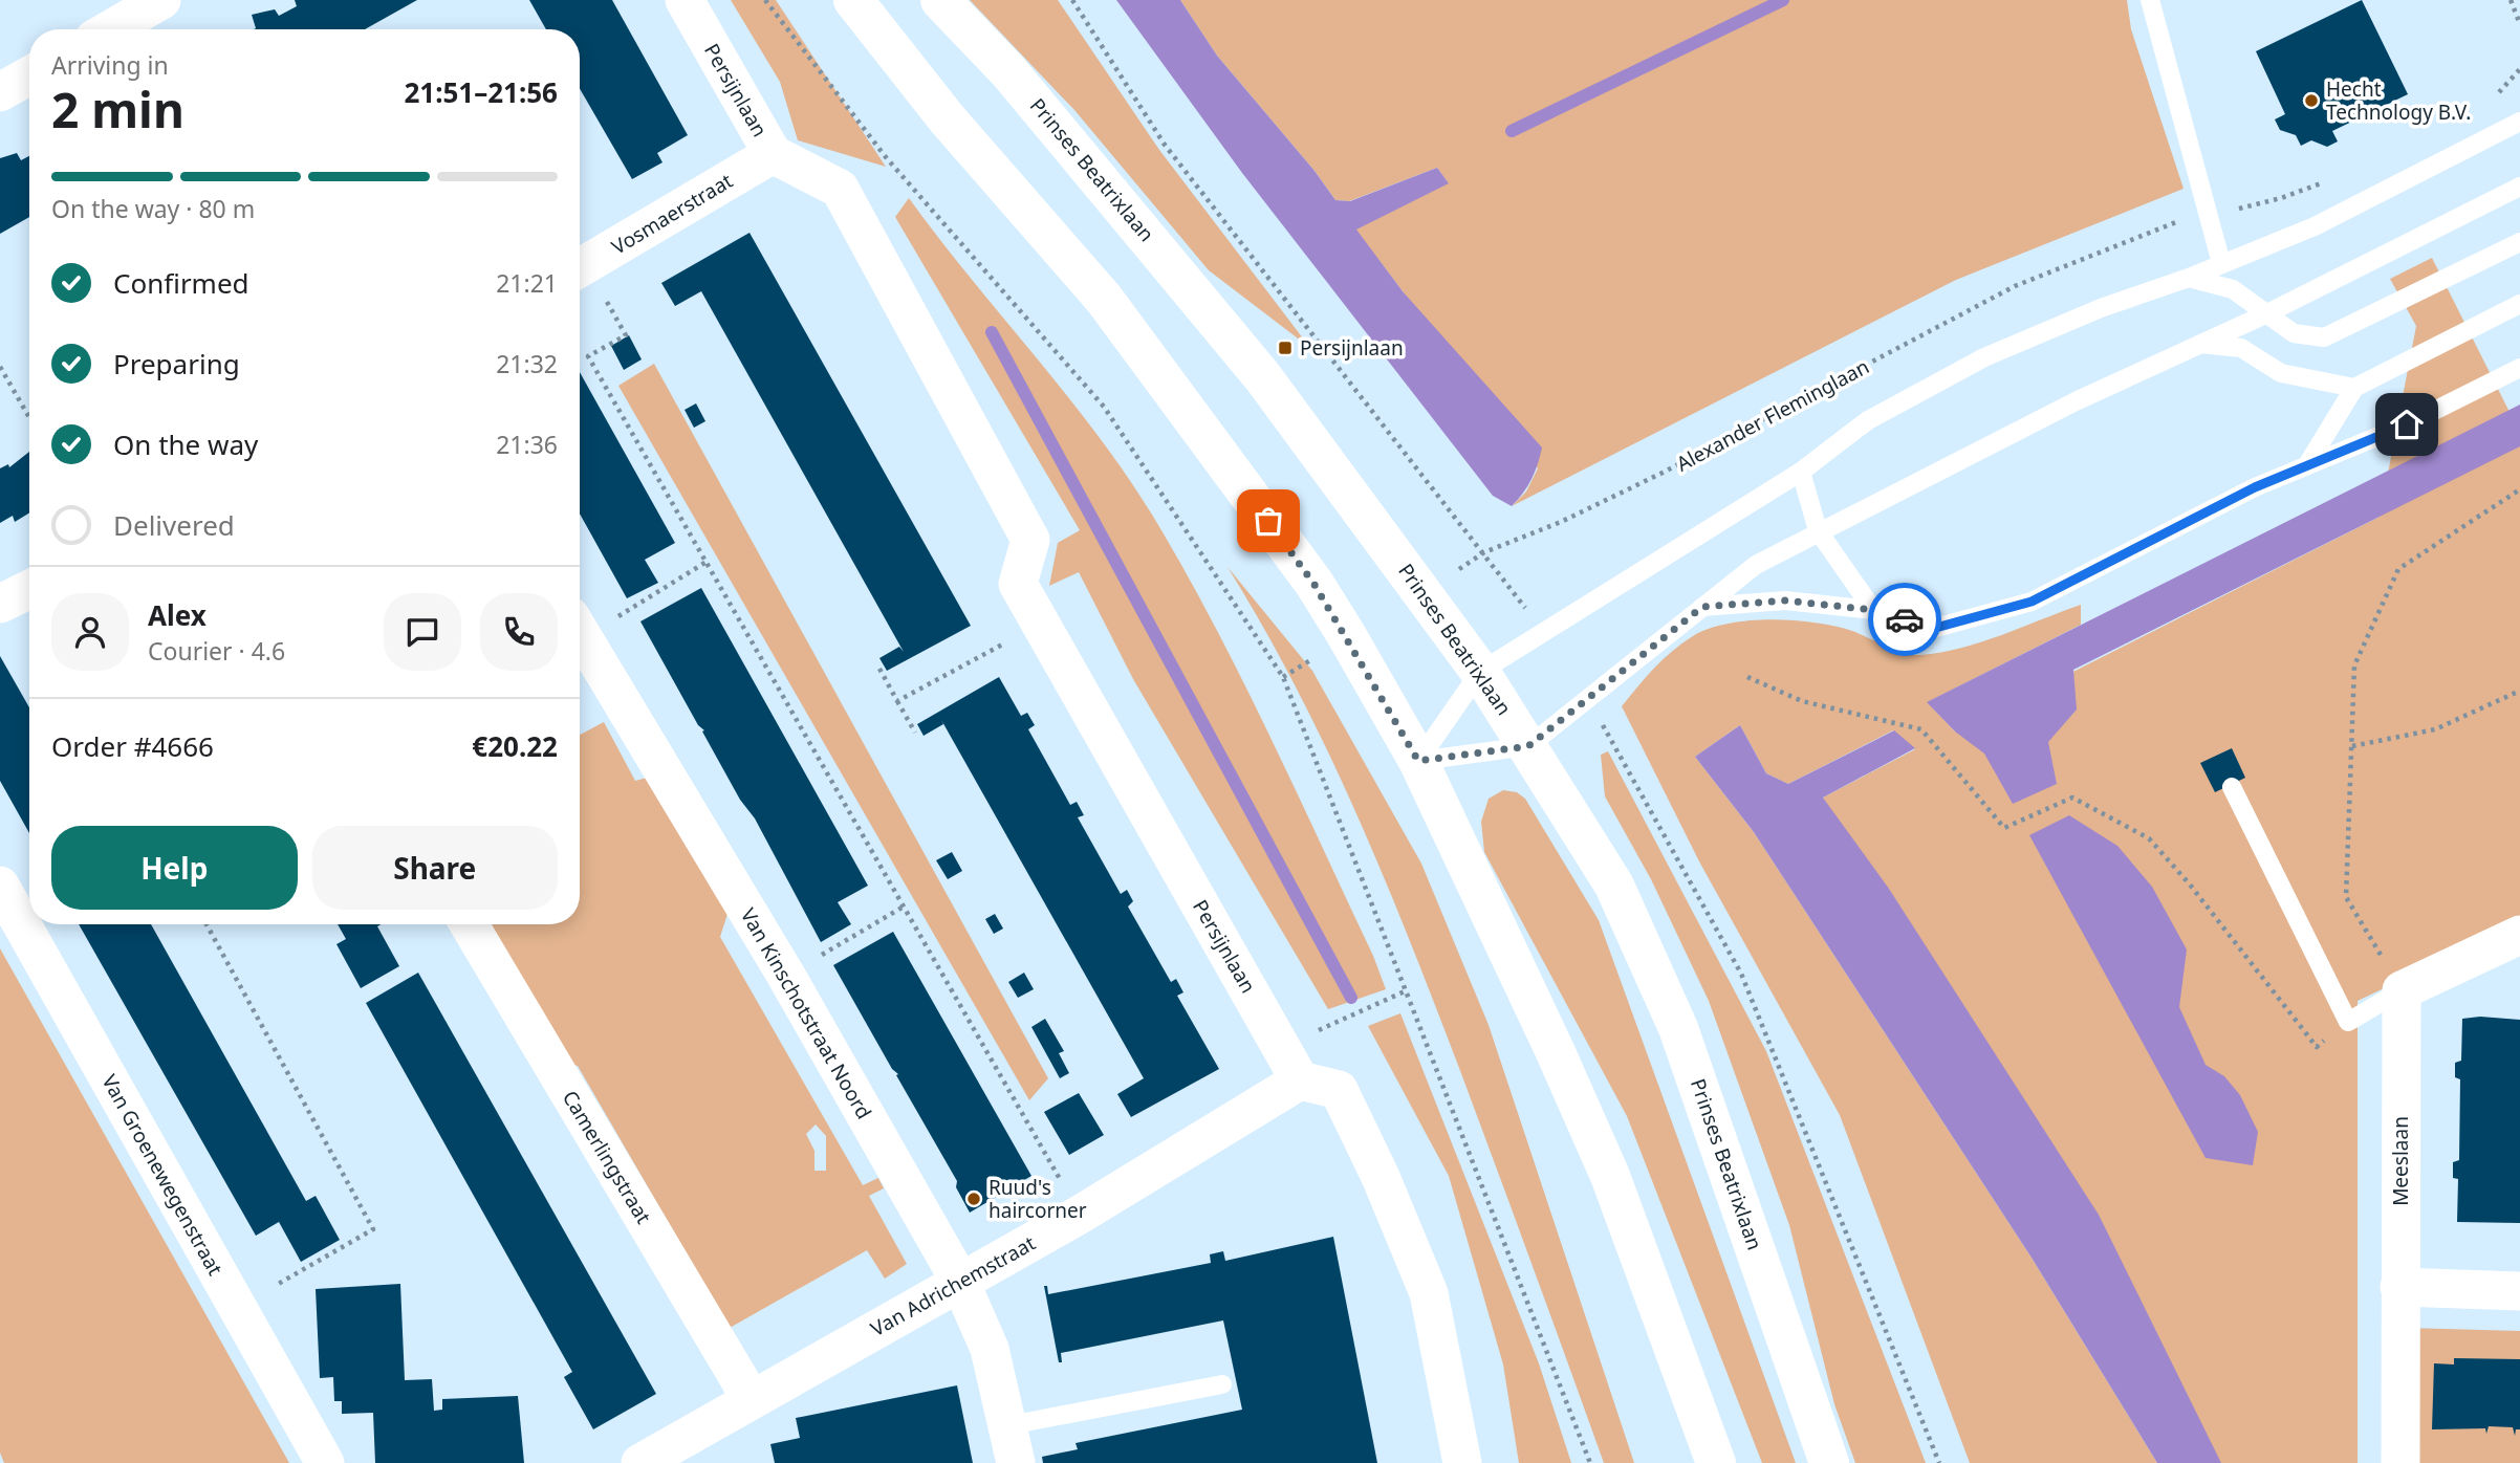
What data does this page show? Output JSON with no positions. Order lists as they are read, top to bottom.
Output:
{
  "streets": {
    "main road": ["Prinses Beatrixlaan"],
    "street": [
      "Persijnlaan",
      "Vosmaerstraat",
      "Van Kinschotstraat Noord",
      "Camerlingstraat",
      "Meeslaan",
      "Van Groenewegenstraat",
      "Van Adrichemstraat"
    ],
    "path": ["Alexander Fleminglaan"]
  },
  "crossings": [
    ["Persijnlaan", "Vosmaerstraat"],
    ["Persijnlaan", "Van Adrichemstraat"],
    ["Prinses Beatrixlaan", "Alexander Fleminglaan"],
    ["Van Kinschotstraat Noord", "Van Adrichemstraat"],
    ["Camerlingstraat", "Van Adrichemstraat"]
  ],
  "places": {
    "other": ["Hecht Technology B.V.", "Ruud's haircorner"],
    "transit": ["Persijnlaan"]
  },
  "page": {
    "heading": ["2 min", "Arriving in", "21:51–21:56"],
    "panel": [
      "Alex",
      "Courier · 4.6",
      "Order #4666",
      "€20.22"
    ],
    "bar": "On the way · 80 m",
    "list": [
      ["Confirmed", "21:21"],
      ["Preparing", "21:32"],
      ["On the way", "21:36"],
      "Delivered"
    ],
    "buttons": ["Help", "Share"]
  }
}
